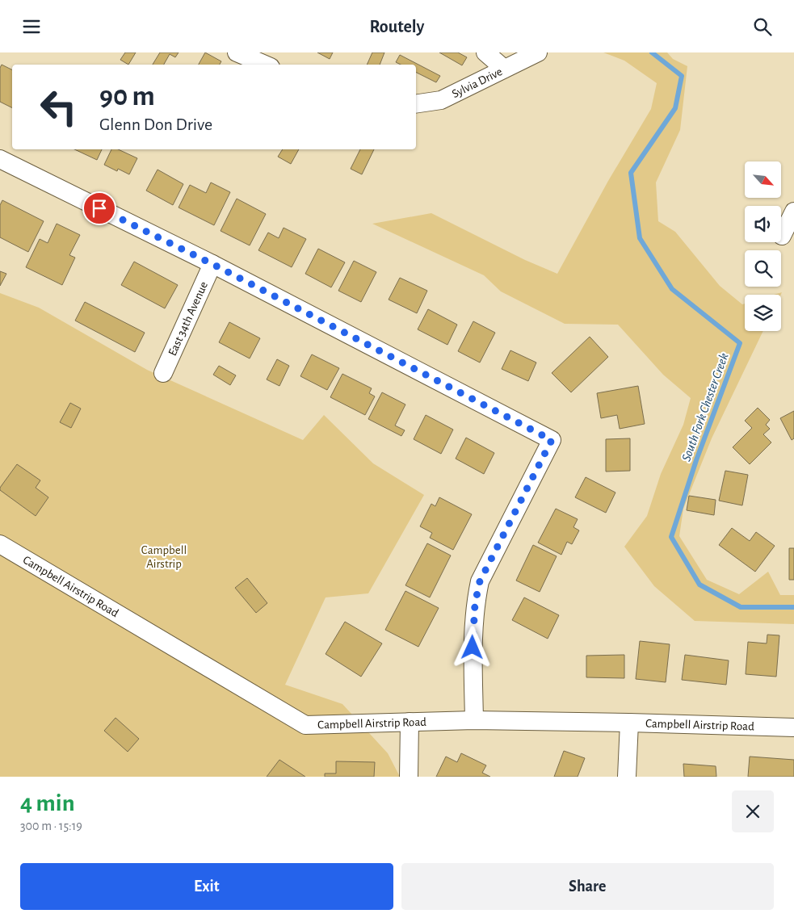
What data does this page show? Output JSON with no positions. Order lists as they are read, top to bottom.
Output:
{
  "streets": {
    "street": ["Sylvia Drive", "East 34th Avenue", "Campbell Airstrip Road"]
  },
  "water": ["South Fork Chester Creek"],
  "parks": ["Campbell Airstrip"],
  "north": "bottom right",
  "page": {
    "header": "Routely",
    "turn": ["90 m", "Glenn Don Drive"],
    "heading": ["4 min", "300 m · 15:19"],
    "buttons": ["Exit", "Share"]
  }
}
